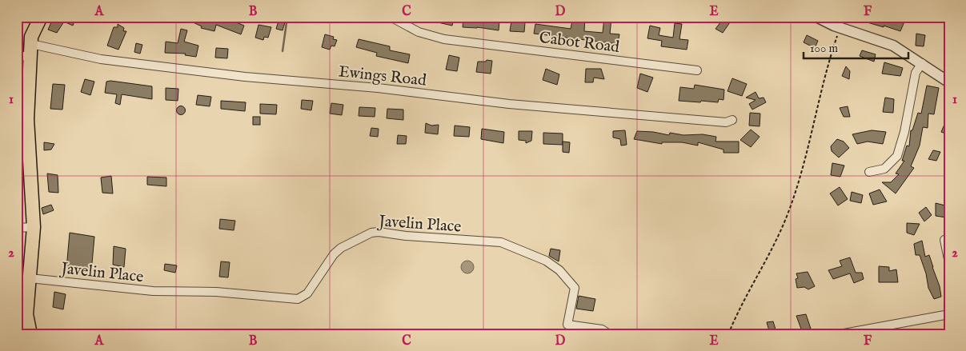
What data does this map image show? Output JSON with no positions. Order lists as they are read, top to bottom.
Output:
{
  "streets": {
    "street": ["Cabot Road", "Ewings Road", "Javelin Place"]
  },
  "scale_bar": "100 m",
  "grid": {
    "columns": [
      "A",
      "B",
      "C",
      "D",
      "E",
      "F"
    ],
    "rows": ["1", "2"]
  }
}
